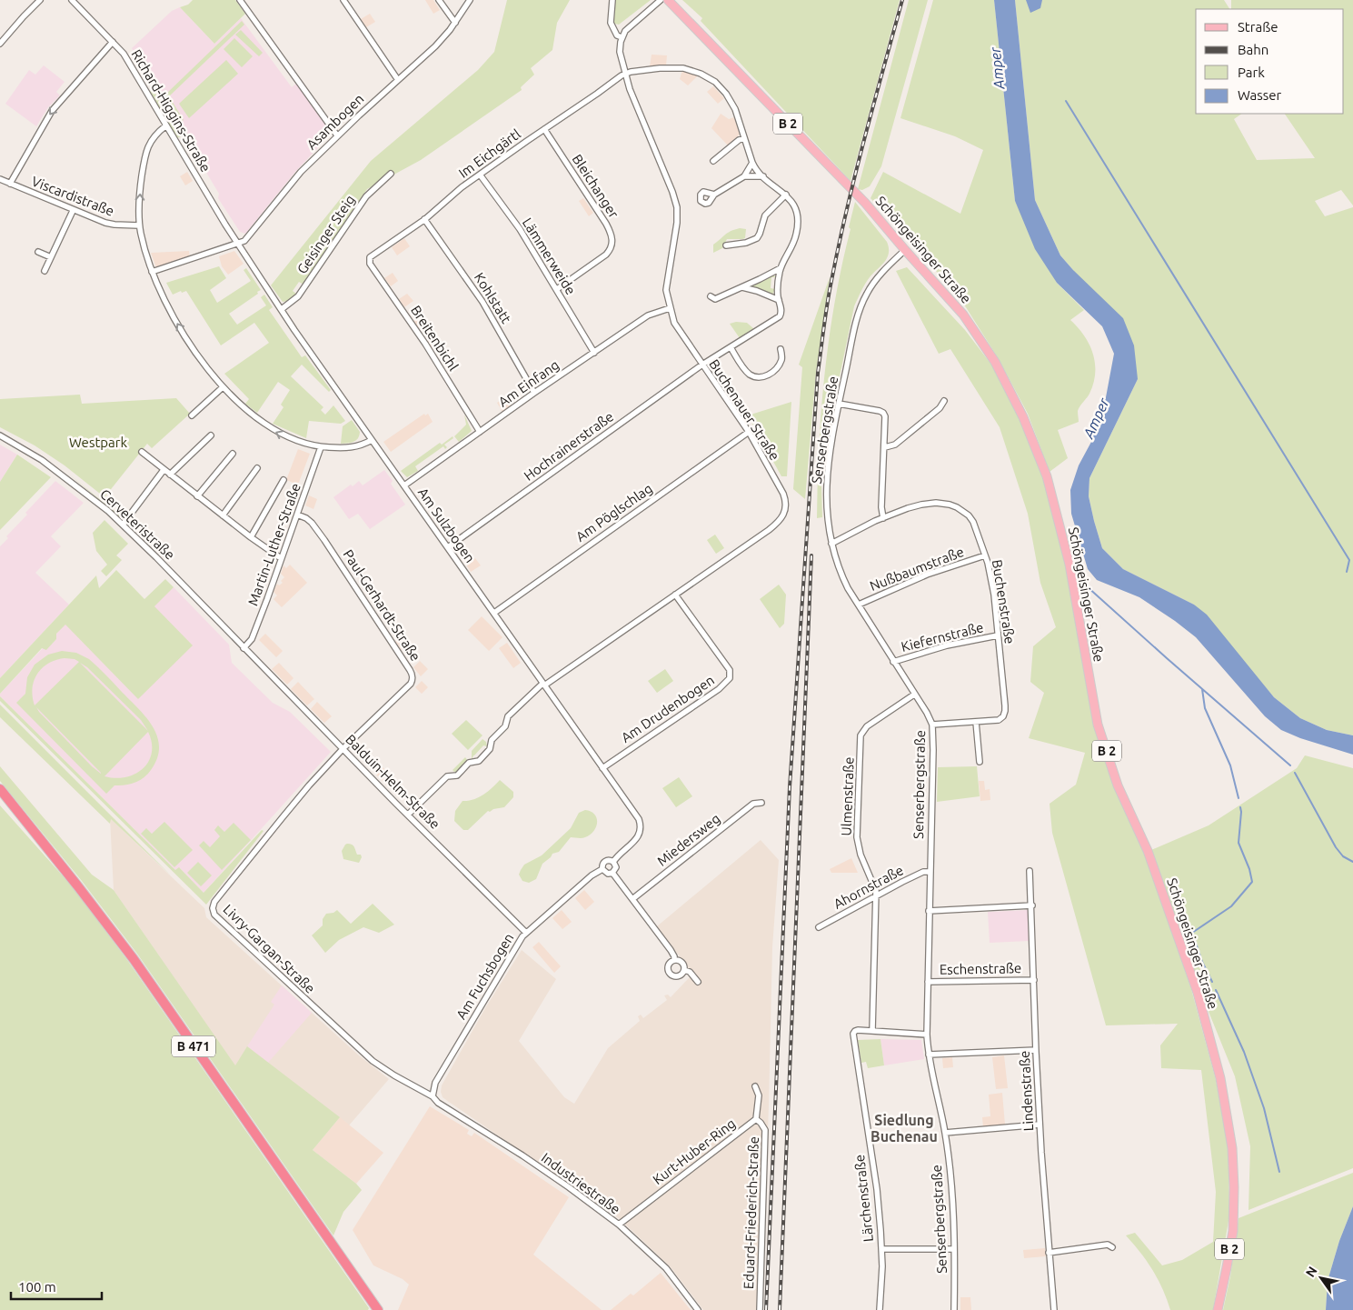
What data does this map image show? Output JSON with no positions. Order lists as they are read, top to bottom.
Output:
{
  "streets": {
    "highway": ["B 471"],
    "main road": ["B 2", "Schöngeisinger Straße"],
    "street": [
      "Richard-Higgins-Straße",
      "Asambogen",
      "Im Eichgärtl",
      "Bleichanger",
      "Viscardistraße",
      "Geisinger Steig",
      "Lämmerweide",
      "Kohlstatt",
      "Breitenbichl",
      "Am Einfang",
      "Buchenauer Straße",
      "Senserbergstraße",
      "Hochrainerstraße",
      "Am Pöglschlag",
      "Cerveteristraße",
      "Am Sulzbogen",
      "Martin-Luther-Straße",
      "Nußbaumstraße",
      "Buchenstraße",
      "Paul-Gerhardt-Straße",
      "Kiefernstraße",
      "Am Drudenbogen",
      "Balduin-Helm-Straße",
      "Ulmenstraße",
      "Miedersweg",
      "Ahornstraße",
      "Livry-Gargan-Straße",
      "Eschenstraße",
      "Am Fuchsbogen",
      "Lindenstraße",
      "Kurt-Huber-Ring",
      "Industriestraße",
      "Lärchenstraße",
      "Eduard-Friederich-Straße"
    ]
  },
  "crossings": [
    ["Richard-Higgins-Straße", "Asambogen"],
    ["Richard-Higgins-Straße", "Am Sulzbogen"],
    ["Asambogen", "Am Sulzbogen"],
    ["Im Eichgärtl", "Bleichanger"],
    ["Im Eichgärtl", "Lämmerweide"],
    ["Im Eichgärtl", "Kohlstatt"],
    ["Im Eichgärtl", "Breitenbichl"],
    ["Im Eichgärtl", "Buchenauer Straße"],
    ["Bleichanger", "Lämmerweide"],
    ["Geisinger Steig", "Am Sulzbogen"],
    ["Schöngeisinger Straße", "Senserbergstraße"],
    ["Lämmerweide", "Am Einfang"],
    ["Kohlstatt", "Am Einfang"],
    ["Breitenbichl", "Am Einfang"],
    ["Am Einfang", "Buchenauer Straße"],
    ["Am Einfang", "Am Sulzbogen"],
    ["Buchenauer Straße", "Hochrainerstraße"],
    ["Buchenauer Straße", "Am Pöglschlag"],
    ["Buchenauer Straße", "Am Sulzbogen"],
    ["Buchenauer Straße", "Am Drudenbogen"],
    ["Buchenauer Straße", "Balduin-Helm-Straße"],
    ["Senserbergstraße", "Nußbaumstraße"],
    ["Senserbergstraße", "Buchenstraße"],
    ["Senserbergstraße", "Kiefernstraße"],
    ["Senserbergstraße", "Ulmenstraße"],
    ["Senserbergstraße", "Ahornstraße"],
    ["Senserbergstraße", "Eschenstraße"],
    ["Hochrainerstraße", "Am Sulzbogen"],
    ["Am Pöglschlag", "Am Sulzbogen"],
    ["Cerveteristraße", "Martin-Luther-Straße"],
    ["Cerveteristraße", "Balduin-Helm-Straße"],
    ["Am Sulzbogen", "Am Drudenbogen"],
    ["Am Sulzbogen", "Am Fuchsbogen"],
    ["Martin-Luther-Straße", "Paul-Gerhardt-Straße"],
    ["Martin-Luther-Straße", "Balduin-Helm-Straße"],
    ["Nußbaumstraße", "Buchenstraße"],
    ["Buchenstraße", "Kiefernstraße"],
    ["Paul-Gerhardt-Straße", "Balduin-Helm-Straße"],
    ["Paul-Gerhardt-Straße", "Livry-Gargan-Straße"],
    ["Balduin-Helm-Straße", "Livry-Gargan-Straße"],
    ["Balduin-Helm-Straße", "Am Fuchsbogen"],
    ["Ulmenstraße", "Ahornstraße"],
    ["Ulmenstraße", "Lärchenstraße"],
    ["Livry-Gargan-Straße", "Am Fuchsbogen"],
    ["Livry-Gargan-Straße", "Industriestraße"],
    ["Eschenstraße", "Lindenstraße"],
    ["Am Fuchsbogen", "Industriestraße"],
    ["Kurt-Huber-Ring", "Industriestraße"],
    ["Kurt-Huber-Ring", "Eduard-Friederich-Straße"]
  ],
  "districts": ["Siedlung Buchenau"],
  "water": ["Amper"],
  "parks": ["Westpark"],
  "legend": [
    "Straße",
    "Bahn",
    "Park",
    "Wasser"
  ],
  "scale_bar": "100 m",
  "north": "top left"
}
